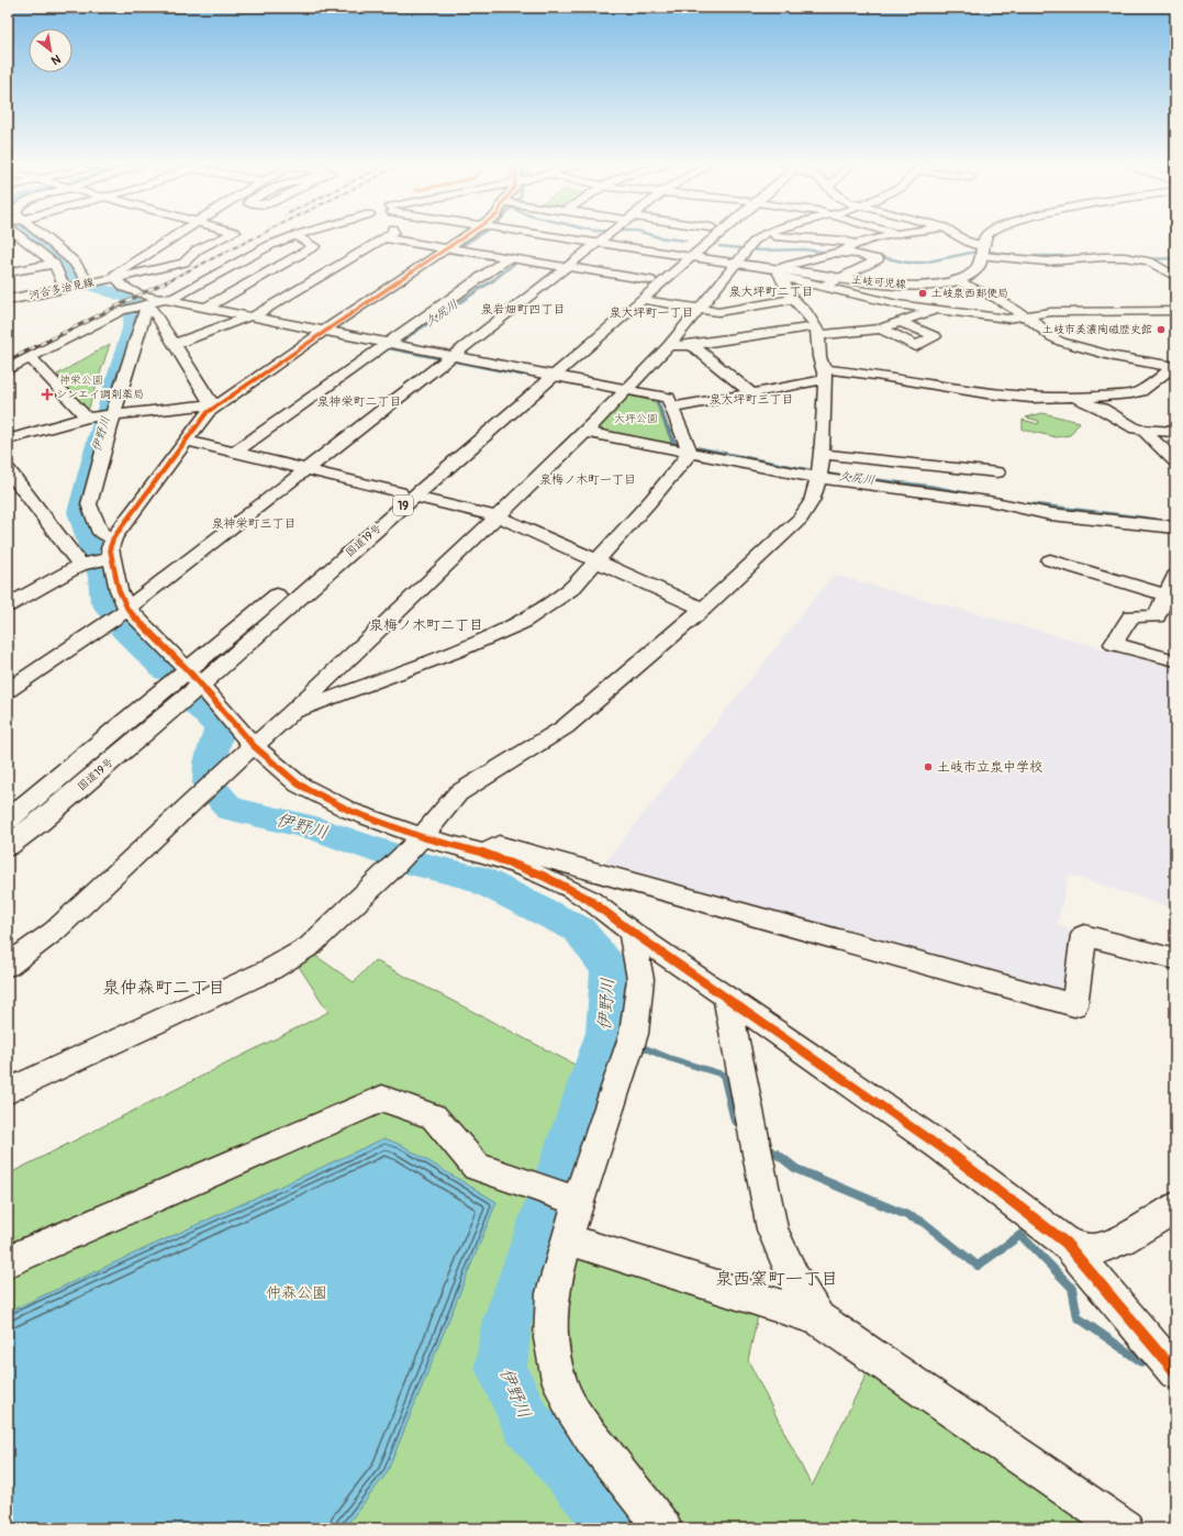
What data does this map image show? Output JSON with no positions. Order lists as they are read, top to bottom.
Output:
{
  "streets": {
    "main road": [
      "土岐可児線",
      "河合多治見線",
      "19",
      "国道19号"
    ]
  },
  "crossings": [
    ["土岐可児線", "国道19号"]
  ],
  "districts": [
    "泉大坪町二丁目",
    "泉岩畑町四丁目",
    "泉大坪町一丁目",
    "泉大坪町三丁目",
    "泉神栄町二丁目",
    "泉梅ノ木町一丁目",
    "泉神栄町三丁目",
    "泉梅ノ木町二丁目",
    "泉仲森町二丁目",
    "泉西窯町一丁目"
  ],
  "water": ["久尻川", "伊野川"],
  "parks": ["神栄公園", "大坪公園", "仲森公園"],
  "places": {
    "other": ["土岐泉西郵便局", "土岐市美濃陶磁歴史館", "土岐市立泉中学校"],
    "health": ["シンエイ調剤薬局"]
  },
  "north": "bottom right"
}
